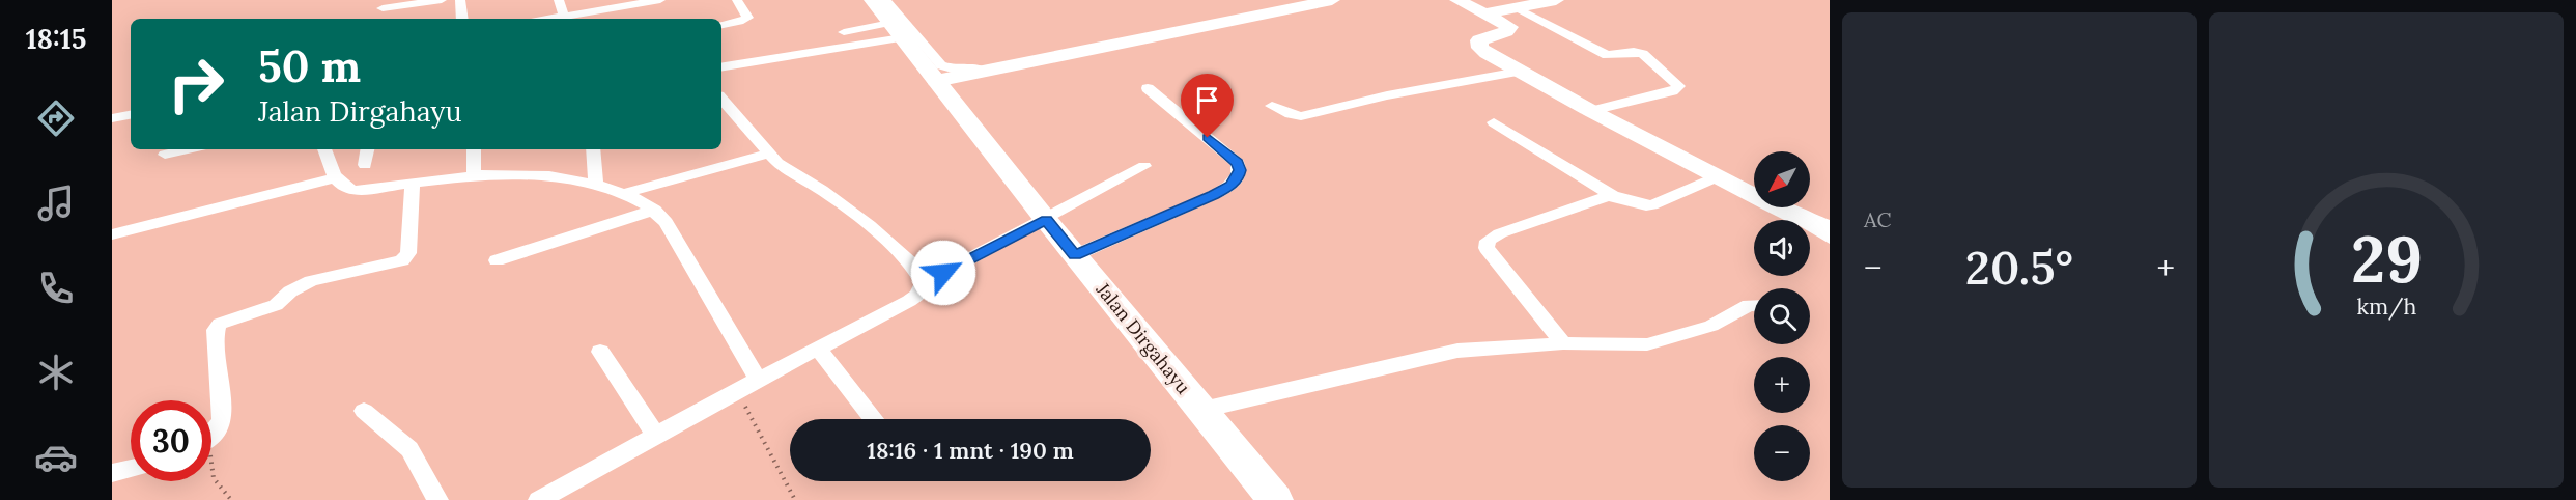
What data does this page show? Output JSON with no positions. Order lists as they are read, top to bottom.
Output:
{
  "streets": {
    "main road": ["Jalan Dirgahayu"]
  },
  "north": "bottom left",
  "page": {
    "tabs": "18:15",
    "tile": "AC",
    "turn": ["50 m", "Jalan Dirgahayu"],
    "map_buttons": ["+", "−"],
    "heat": ["−", "20.5°", "+"],
    "limit": "30",
    "trip": "18:16 · 1 mnt · 190 m",
    "gauge": ["29", "km/h"]
  }
}
